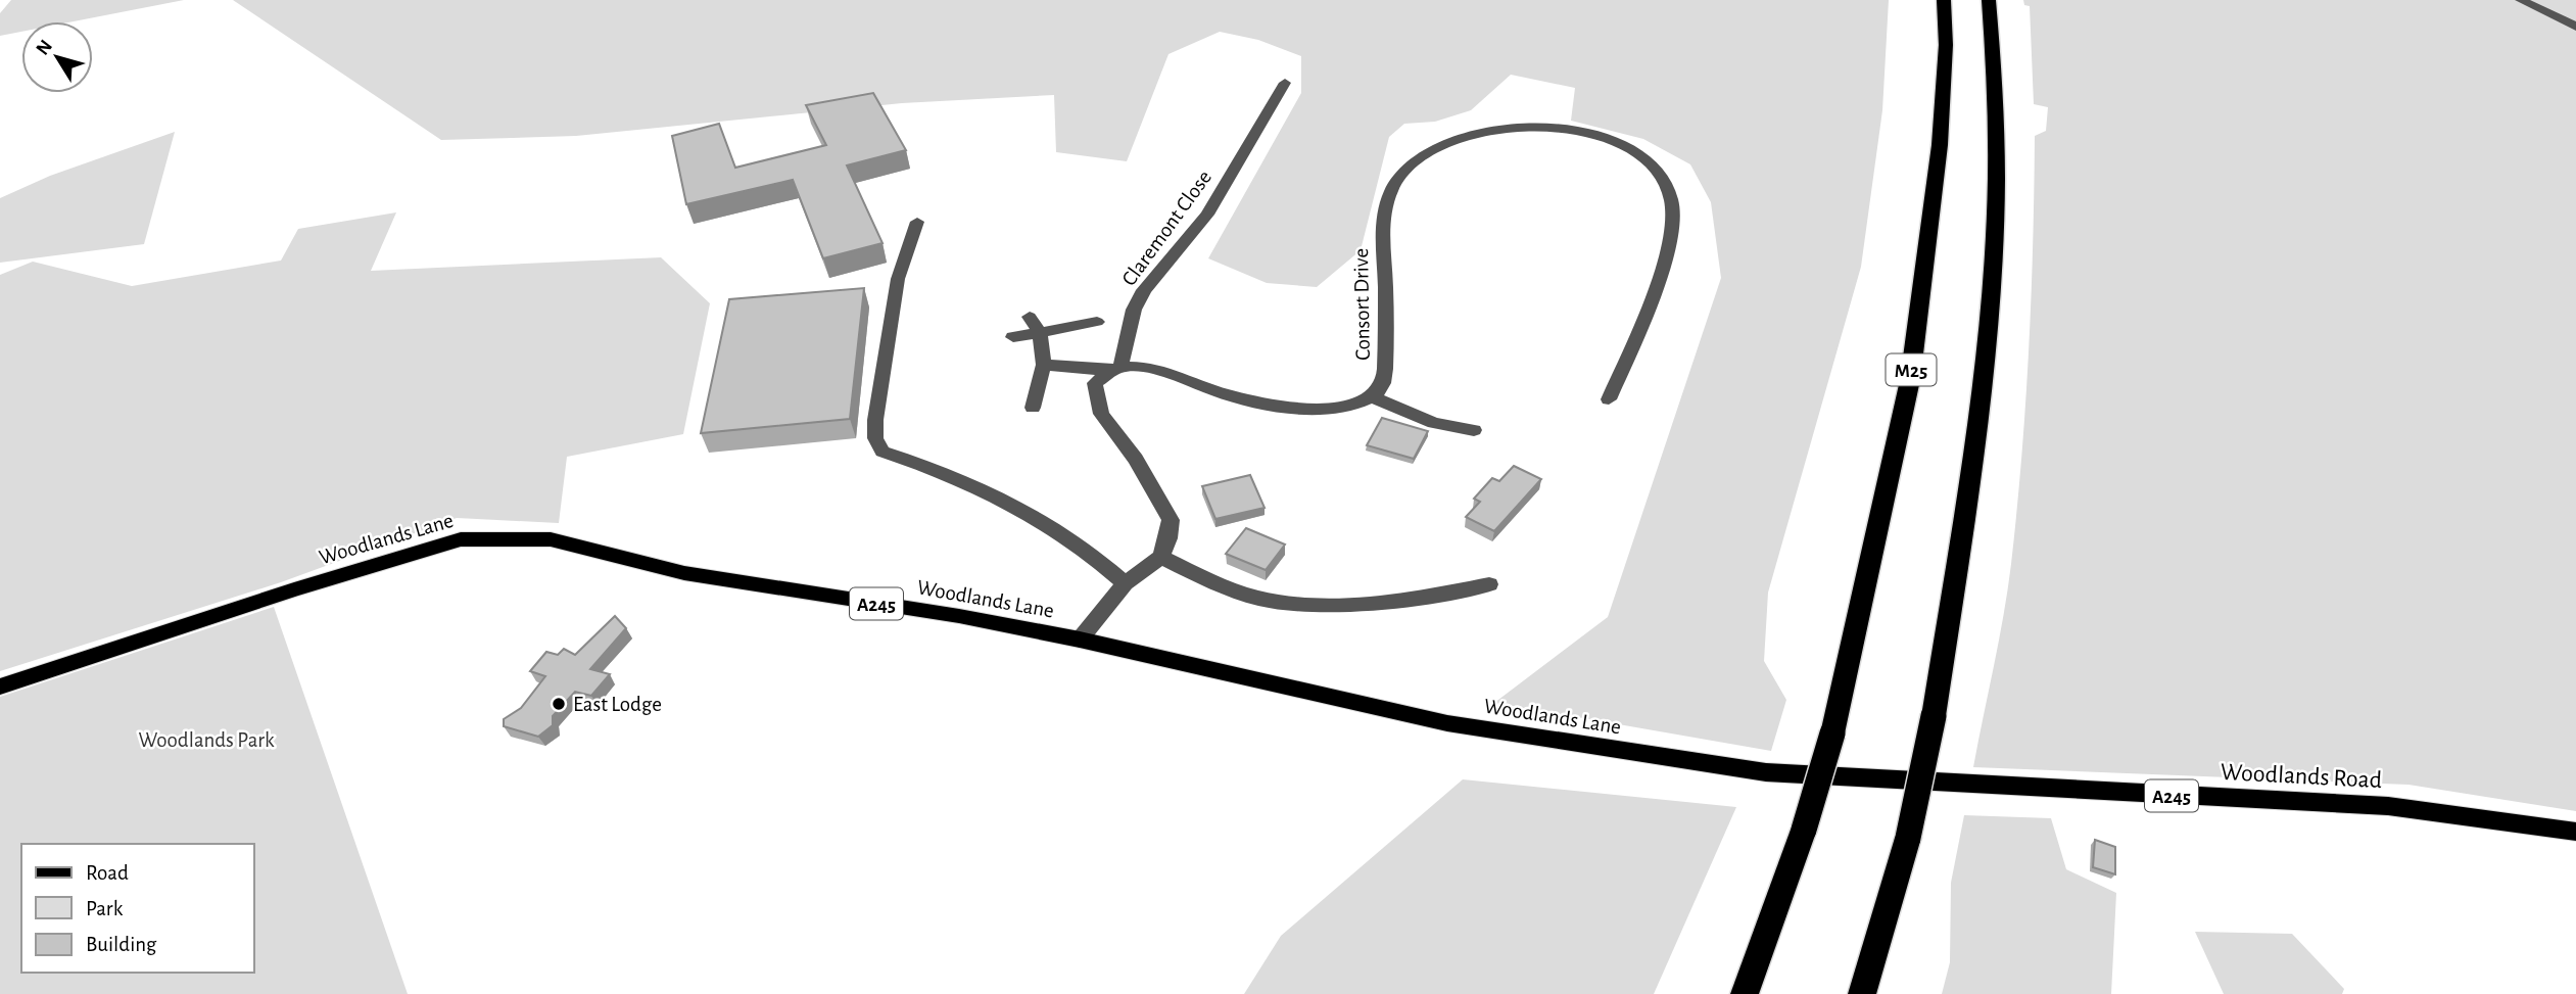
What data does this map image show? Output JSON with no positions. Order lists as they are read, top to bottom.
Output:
{
  "streets": {
    "highway": ["M25"],
    "main road": ["Woodlands Lane", "A245", "Woodlands Road"],
    "street": ["Claremont Close", "Consort Drive"]
  },
  "crossings": [
    ["Woodlands Lane", "Woodlands Road"]
  ],
  "parks": ["Woodlands Park"],
  "places": ["East Lodge"],
  "legend": ["Road", "Park", "Building"],
  "north": "top left"
}
